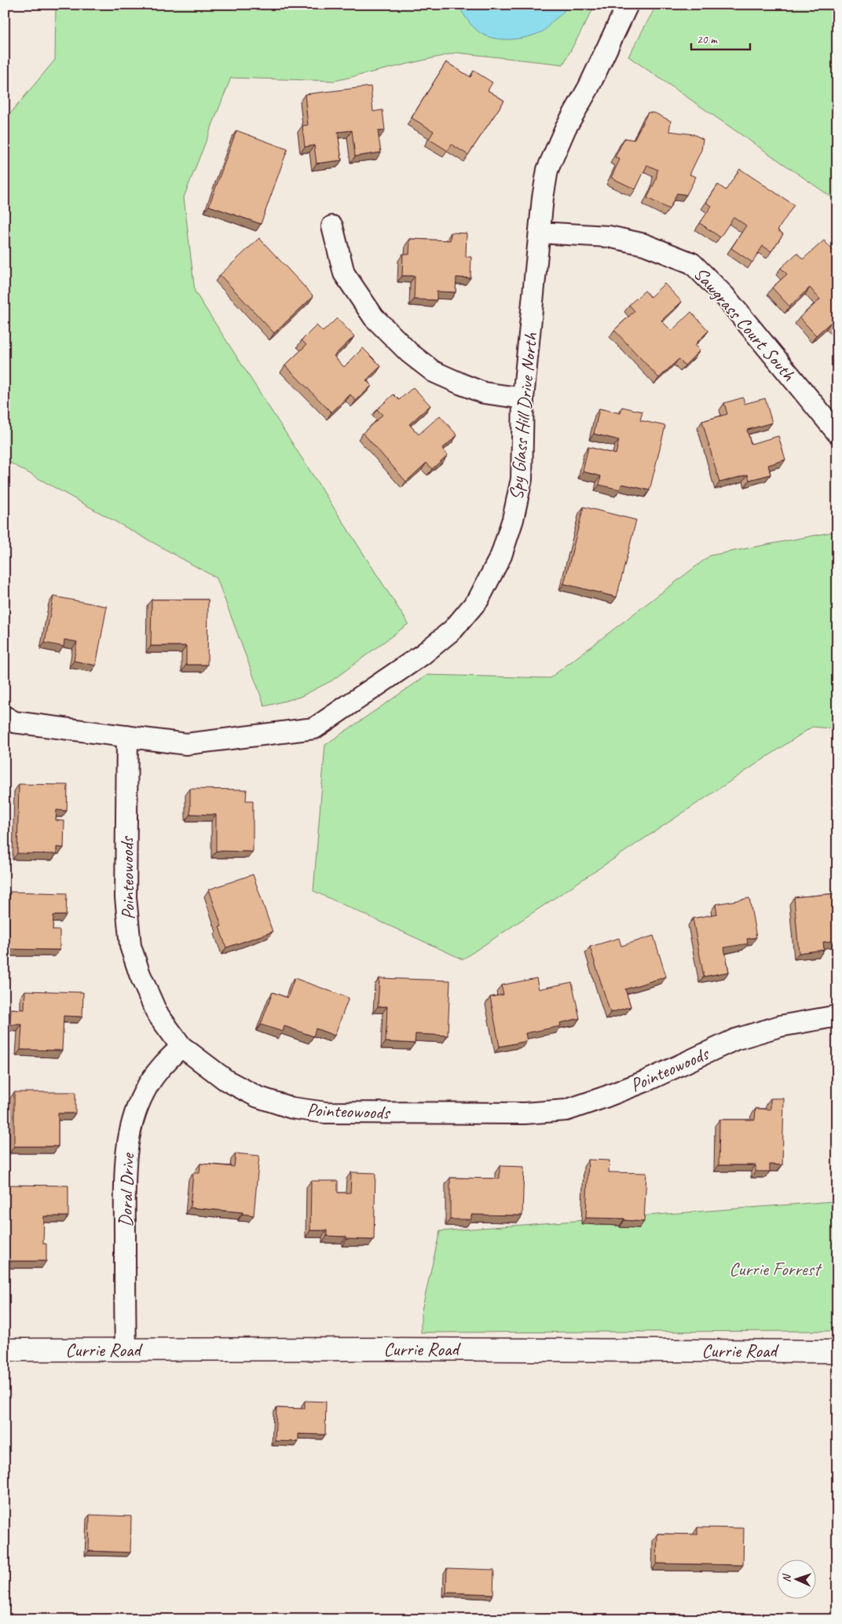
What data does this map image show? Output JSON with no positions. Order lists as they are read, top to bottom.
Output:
{
  "streets": {
    "street": [
      "Sawgrass Court South",
      "Spy Glass Hill Drive North",
      "Pointeowoods",
      "Doral Drive",
      "Currie Road"
    ]
  },
  "crossings": [
    ["Sawgrass Court South", "Spy Glass Hill Drive North"],
    ["Spy Glass Hill Drive North", "Pointeowoods"],
    ["Pointeowoods", "Doral Drive"],
    ["Doral Drive", "Currie Road"]
  ],
  "parks": ["Currie Forrest"],
  "scale_bar": "20 m",
  "north": "left"
}
